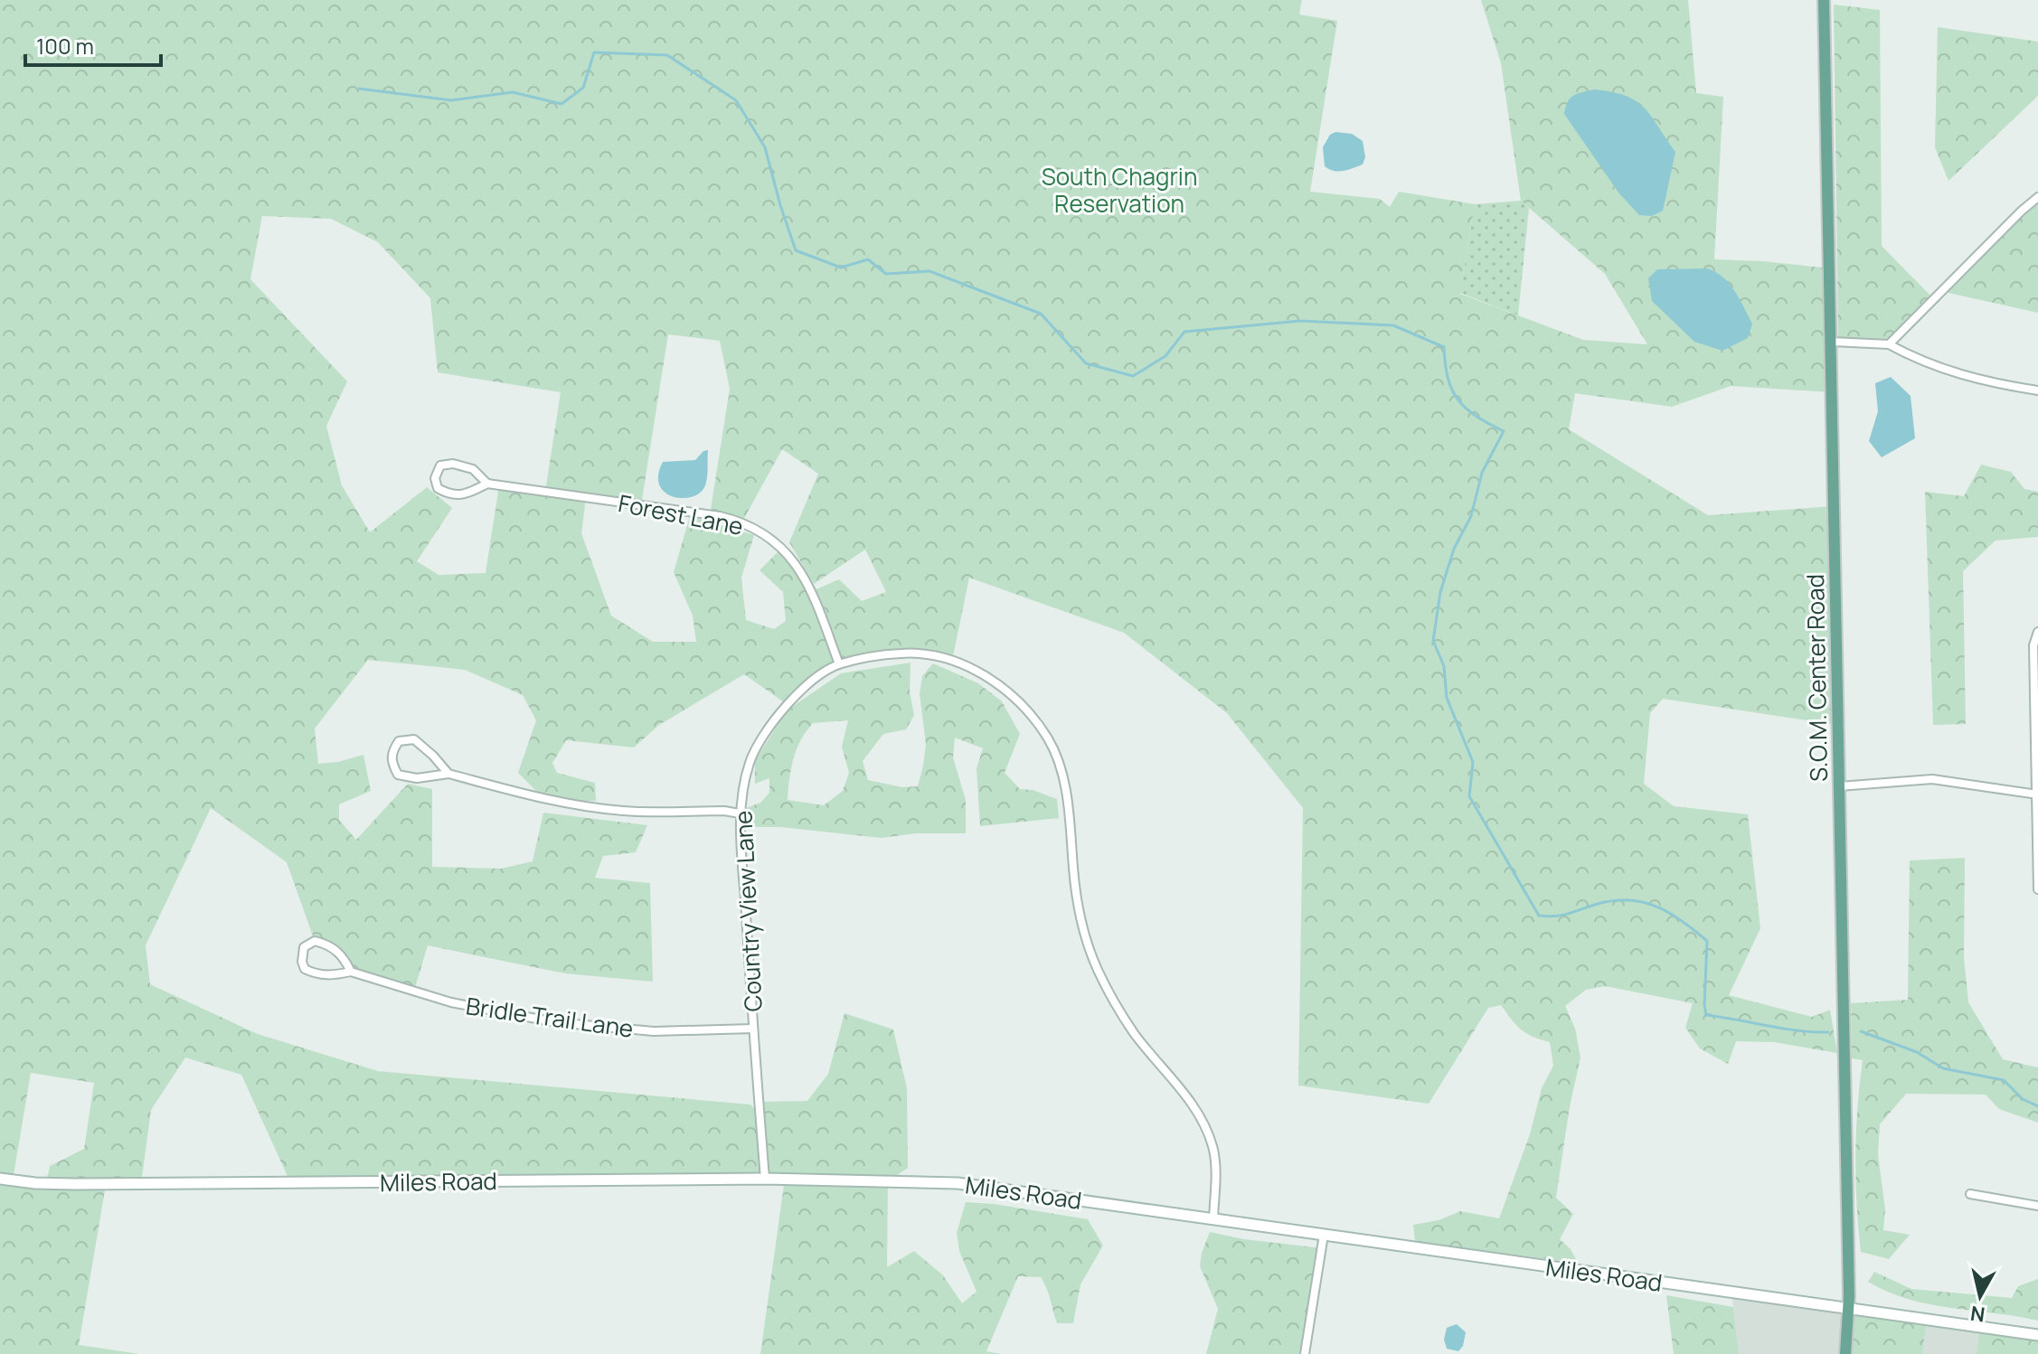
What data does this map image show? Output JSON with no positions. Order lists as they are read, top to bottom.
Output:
{
  "streets": {
    "main road": ["S.O.M. Center Road", "Miles Road"],
    "street": ["Forest Lane", "Country View Lane", "Bridle Trail Lane"]
  },
  "crossings": [
    ["Forest Lane", "Country View Lane"],
    ["S.O.M. Center Road", "Miles Road"],
    ["Country View Lane", "Bridle Trail Lane"],
    ["Country View Lane", "Miles Road"]
  ],
  "parks": ["South Chagrin Reservation"],
  "scale_bar": "100 m",
  "north": "bottom"
}
